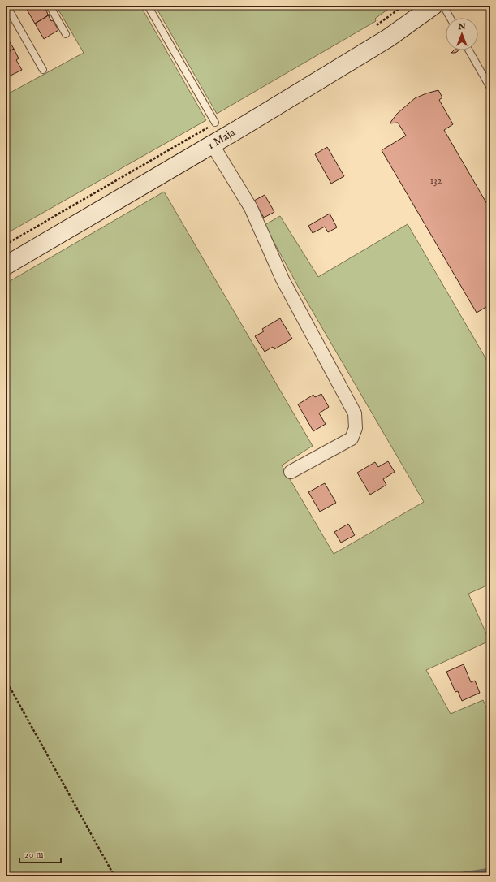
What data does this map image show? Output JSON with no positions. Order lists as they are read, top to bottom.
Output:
{
  "streets": {
    "main road": ["1 Maja"]
  },
  "house_numbers": ["132"],
  "scale_bar": "20 m",
  "north": "top"
}
